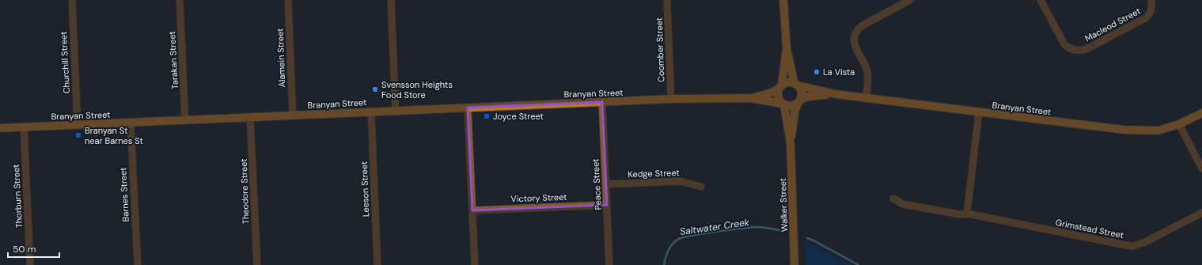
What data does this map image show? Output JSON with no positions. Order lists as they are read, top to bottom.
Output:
{
  "streets": {
    "street": [
      "Macleod Street",
      "Coomber Street",
      "Alamein Street",
      "Tarakan Street",
      "Churchill Street",
      "Branyan Street",
      "Kedge Street",
      "Peace Street",
      "Leeson Street",
      "Theodore Street",
      "Barnes Street",
      "Thorburn Street",
      "Victory Street",
      "Walker Street",
      "Grimstead Street"
    ]
  },
  "crossings": [
    ["Coomber Street", "Branyan Street"],
    ["Alamein Street", "Branyan Street"],
    ["Tarakan Street", "Branyan Street"],
    ["Churchill Street", "Branyan Street"],
    ["Branyan Street", "Peace Street"],
    ["Branyan Street", "Leeson Street"],
    ["Branyan Street", "Theodore Street"],
    ["Branyan Street", "Barnes Street"],
    ["Branyan Street", "Thorburn Street"],
    ["Branyan Street", "Walker Street"],
    ["Kedge Street", "Peace Street"],
    ["Peace Street", "Victory Street"]
  ],
  "water": ["Saltwater Creek"],
  "places": {
    "other": ["La Vista", "Svensson Heights Food Store"],
    "transit": ["Joyce Street", "Branyan St near Barnes St"]
  },
  "scale_bar": "50 m"
}
